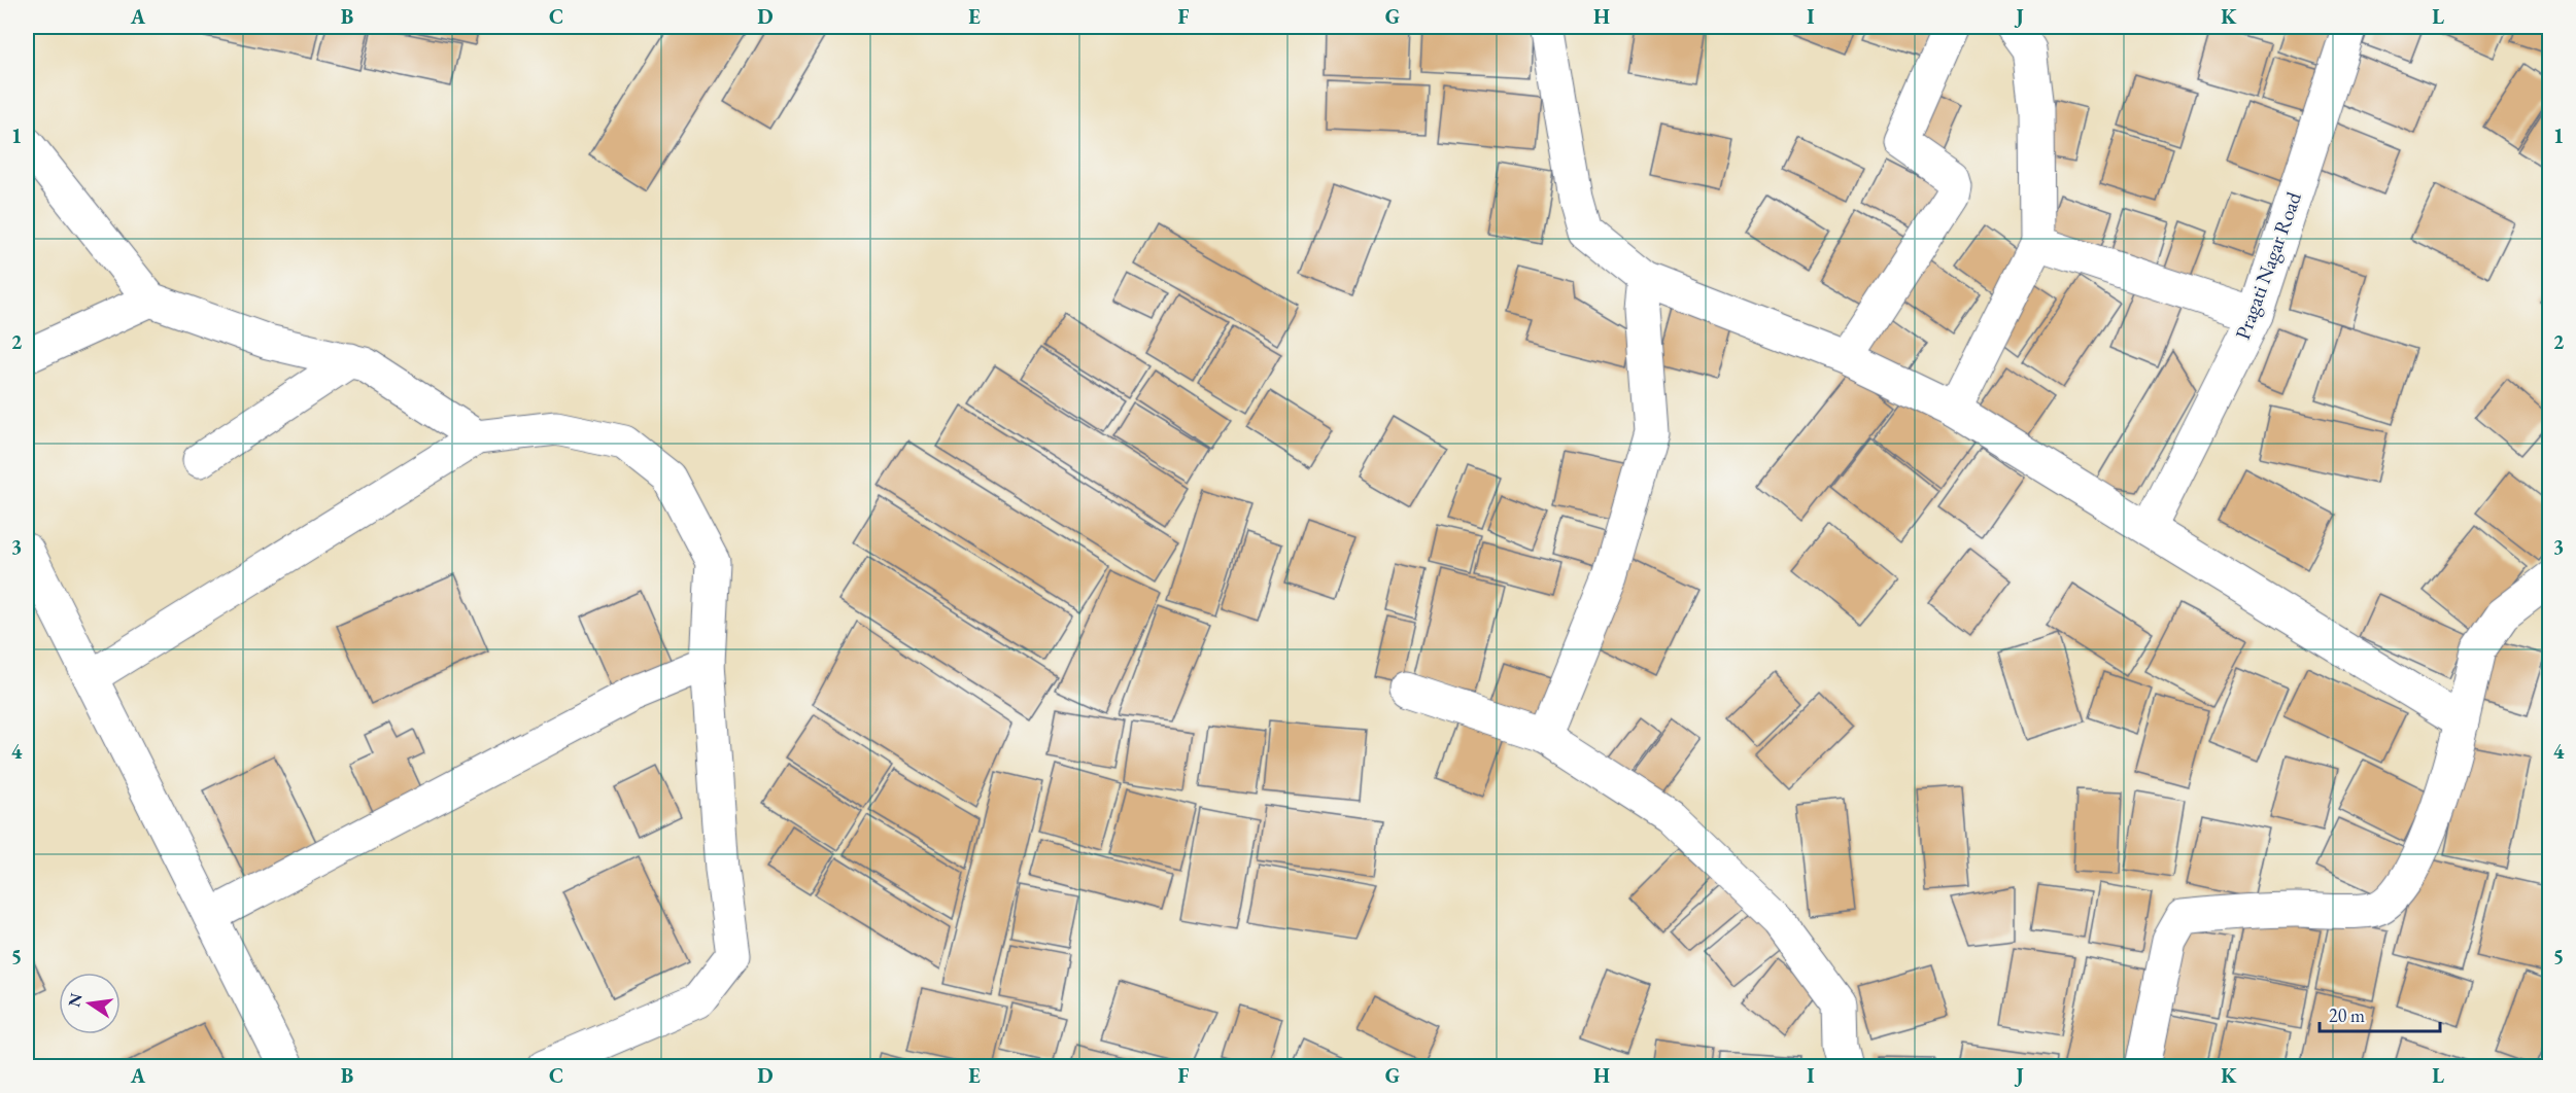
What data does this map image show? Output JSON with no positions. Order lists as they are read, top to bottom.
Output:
{
  "streets": {
    "street": ["Pragati Nagar Road"]
  },
  "scale_bar": "20 m",
  "north": "left",
  "grid": {
    "columns": [
      "A",
      "B",
      "C",
      "D",
      "E",
      "F",
      "G",
      "H",
      "I",
      "J",
      "K",
      "L"
    ],
    "rows": [
      "1",
      "2",
      "3",
      "4",
      "5"
    ]
  }
}
